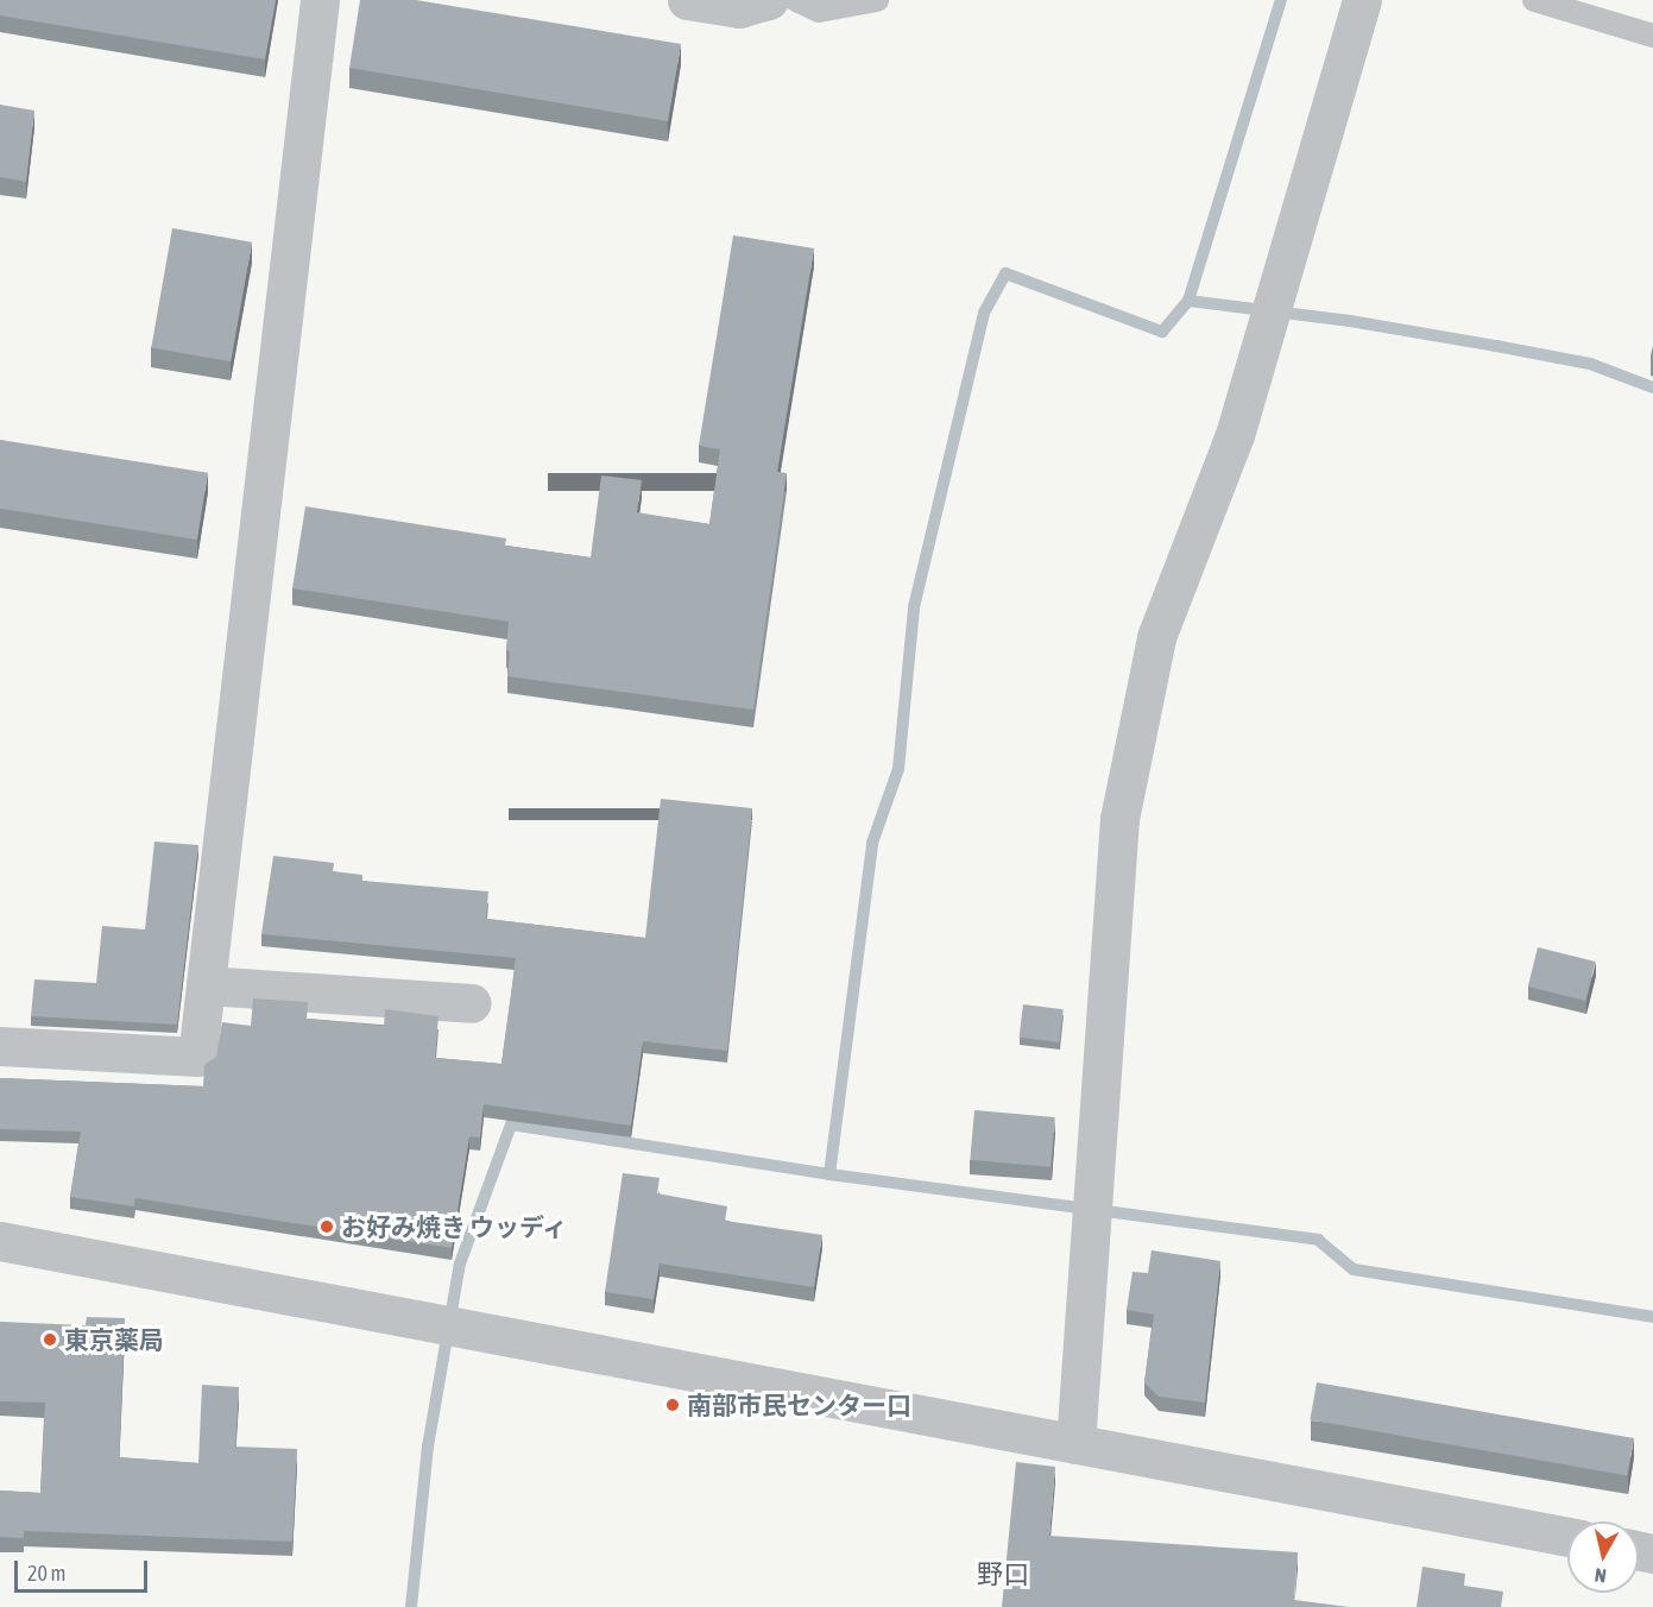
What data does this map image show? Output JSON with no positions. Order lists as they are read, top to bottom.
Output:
{
  "districts": ["野口"],
  "places": ["お好み焼き ウッディ", "東京薬局", "南部市民センター口"],
  "scale_bar": "20 m",
  "north": "bottom"
}
